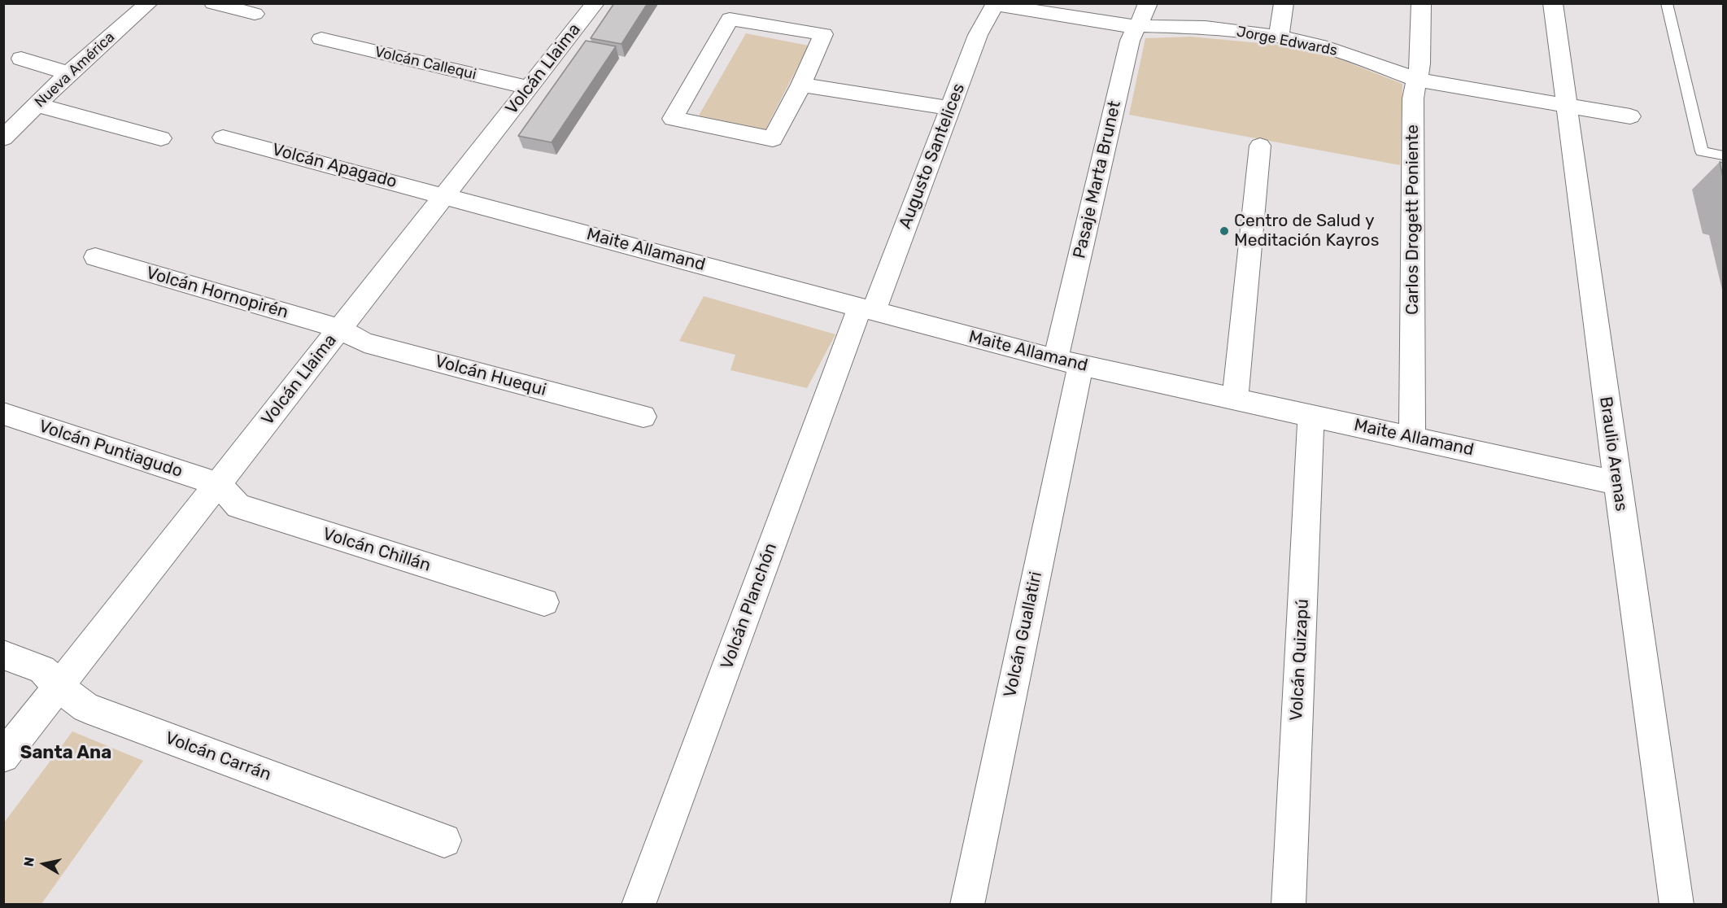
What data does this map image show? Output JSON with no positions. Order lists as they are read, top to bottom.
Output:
{
  "streets": {
    "street": [
      "Jorge Edwards",
      "Volcán Callequi",
      "Volcán Llaima",
      "Nueva América",
      "Augusto Santelices",
      "Volcán Apagado",
      "Pasaje Marta Brunet",
      "Carlos Drogett Poniente",
      "Maite Allamand",
      "Volcán Hornopirén",
      "Volcán Huequi",
      "Volcán Puntiagudo",
      "Braulio Arenas",
      "Volcán Chillán",
      "Volcán Planchón",
      "Volcán Guallatiri",
      "Volcán Quizapú",
      "Volcán Carrán"
    ]
  },
  "crossings": [
    ["Jorge Edwards", "Augusto Santelices"],
    ["Jorge Edwards", "Pasaje Marta Brunet"],
    ["Jorge Edwards", "Carlos Drogett Poniente"],
    ["Jorge Edwards", "Braulio Arenas"],
    ["Volcán Callequi", "Volcán Llaima"],
    ["Volcán Llaima", "Volcán Apagado"],
    ["Volcán Llaima", "Maite Allamand"],
    ["Volcán Llaima", "Volcán Hornopirén"],
    ["Volcán Llaima", "Volcán Huequi"],
    ["Volcán Llaima", "Volcán Puntiagudo"],
    ["Volcán Llaima", "Volcán Chillán"],
    ["Volcán Llaima", "Volcán Carrán"],
    ["Augusto Santelices", "Maite Allamand"],
    ["Augusto Santelices", "Volcán Planchón"],
    ["Volcán Apagado", "Maite Allamand"],
    ["Pasaje Marta Brunet", "Maite Allamand"],
    ["Pasaje Marta Brunet", "Volcán Guallatiri"],
    ["Carlos Drogett Poniente", "Maite Allamand"],
    ["Maite Allamand", "Braulio Arenas"],
    ["Maite Allamand", "Volcán Planchón"],
    ["Maite Allamand", "Volcán Guallatiri"],
    ["Maite Allamand", "Volcán Quizapú"],
    ["Volcán Hornopirén", "Volcán Huequi"],
    ["Volcán Puntiagudo", "Volcán Chillán"]
  ],
  "districts": ["Santa Ana"],
  "places": ["Centro de Salud y Meditación Kayros"],
  "north": "left"
}
